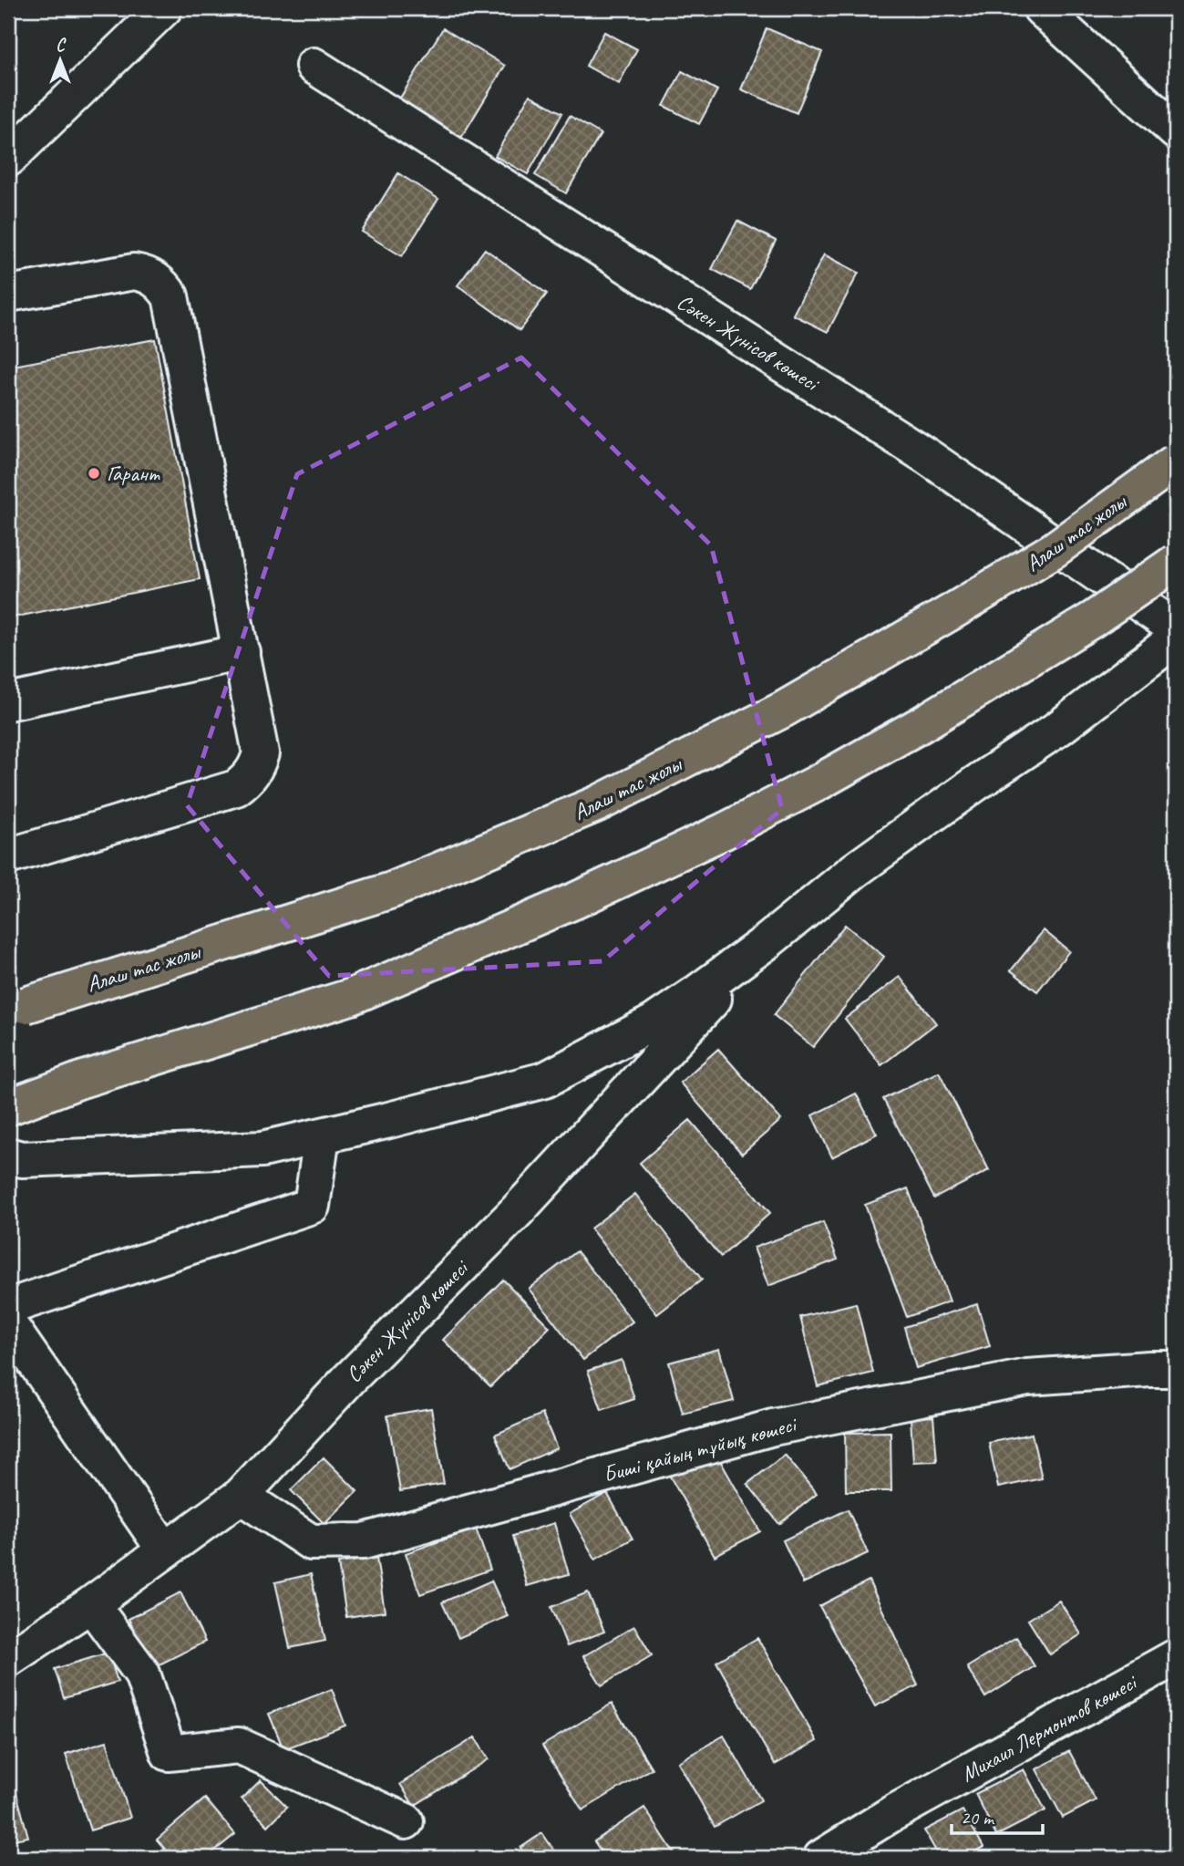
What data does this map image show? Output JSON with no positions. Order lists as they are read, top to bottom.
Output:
{
  "streets": {
    "main road": ["Алаш тас жолы"],
    "street": ["Сәкен Жүнісов көшесі", "Биші қайың тұйық көшесі", "Михаил Лермонтов көшесі"]
  },
  "crossings": [
    ["Сәкен Жүнісов көшесі", "Биші қайың тұйық көшесі"]
  ],
  "places": ["Гарант"],
  "scale_bar": "20 m",
  "north": "top"
}
